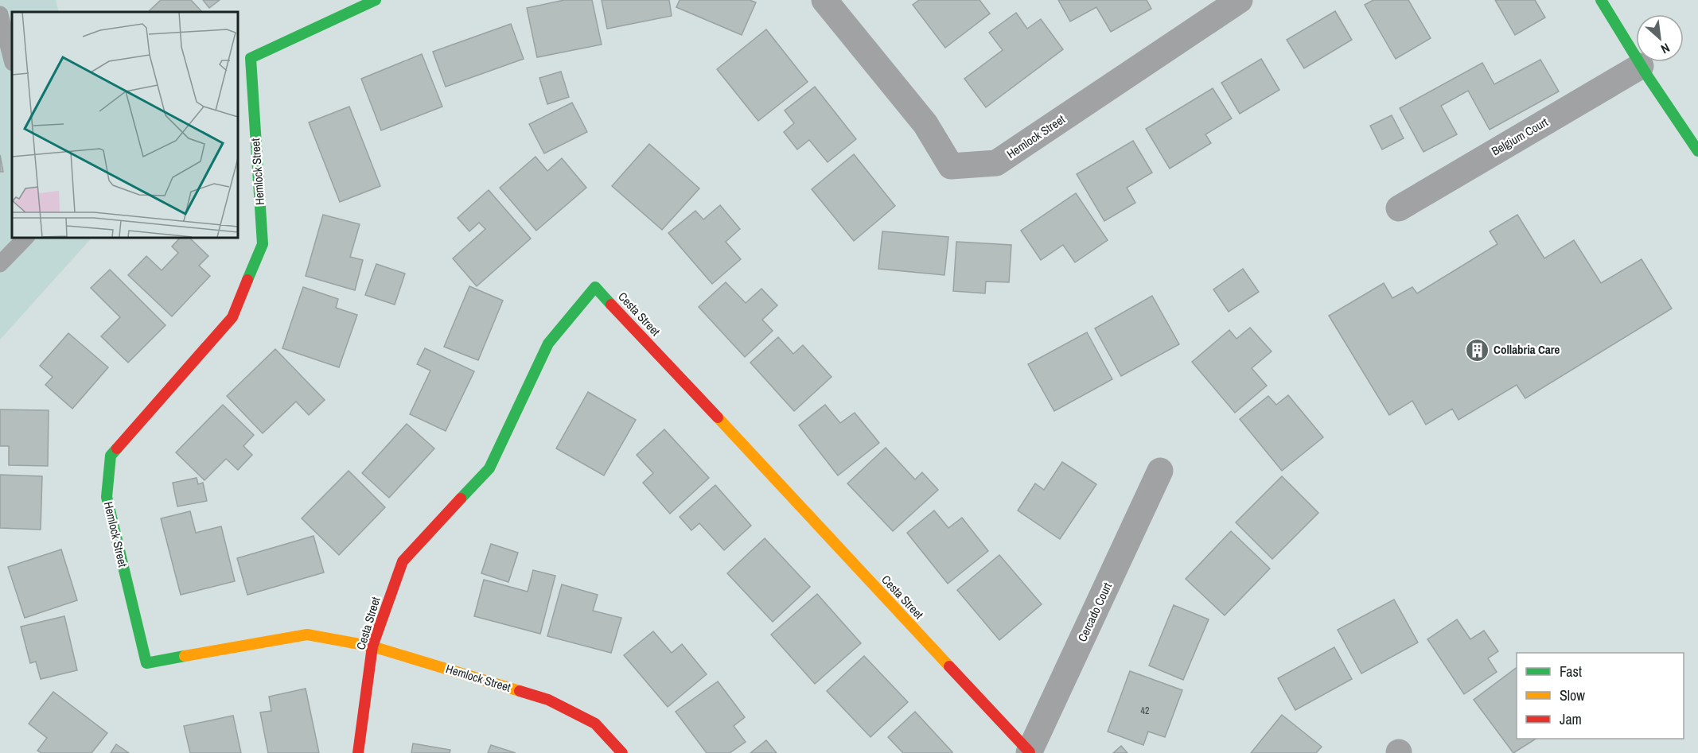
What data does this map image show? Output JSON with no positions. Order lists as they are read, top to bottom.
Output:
{
  "streets": {
    "street": [
      "Hemlock Street",
      "Belgium Court",
      "Cesta Street",
      "Cercado Court"
    ]
  },
  "crossings": [
    ["Hemlock Street", "Cesta Street"],
    ["Cesta Street", "Cercado Court"]
  ],
  "places": {
    "building": ["Collabria Care"]
  },
  "house_numbers": ["42"],
  "legend": ["Fast", "Slow", "Jam"],
  "north": "bottom right"
}
